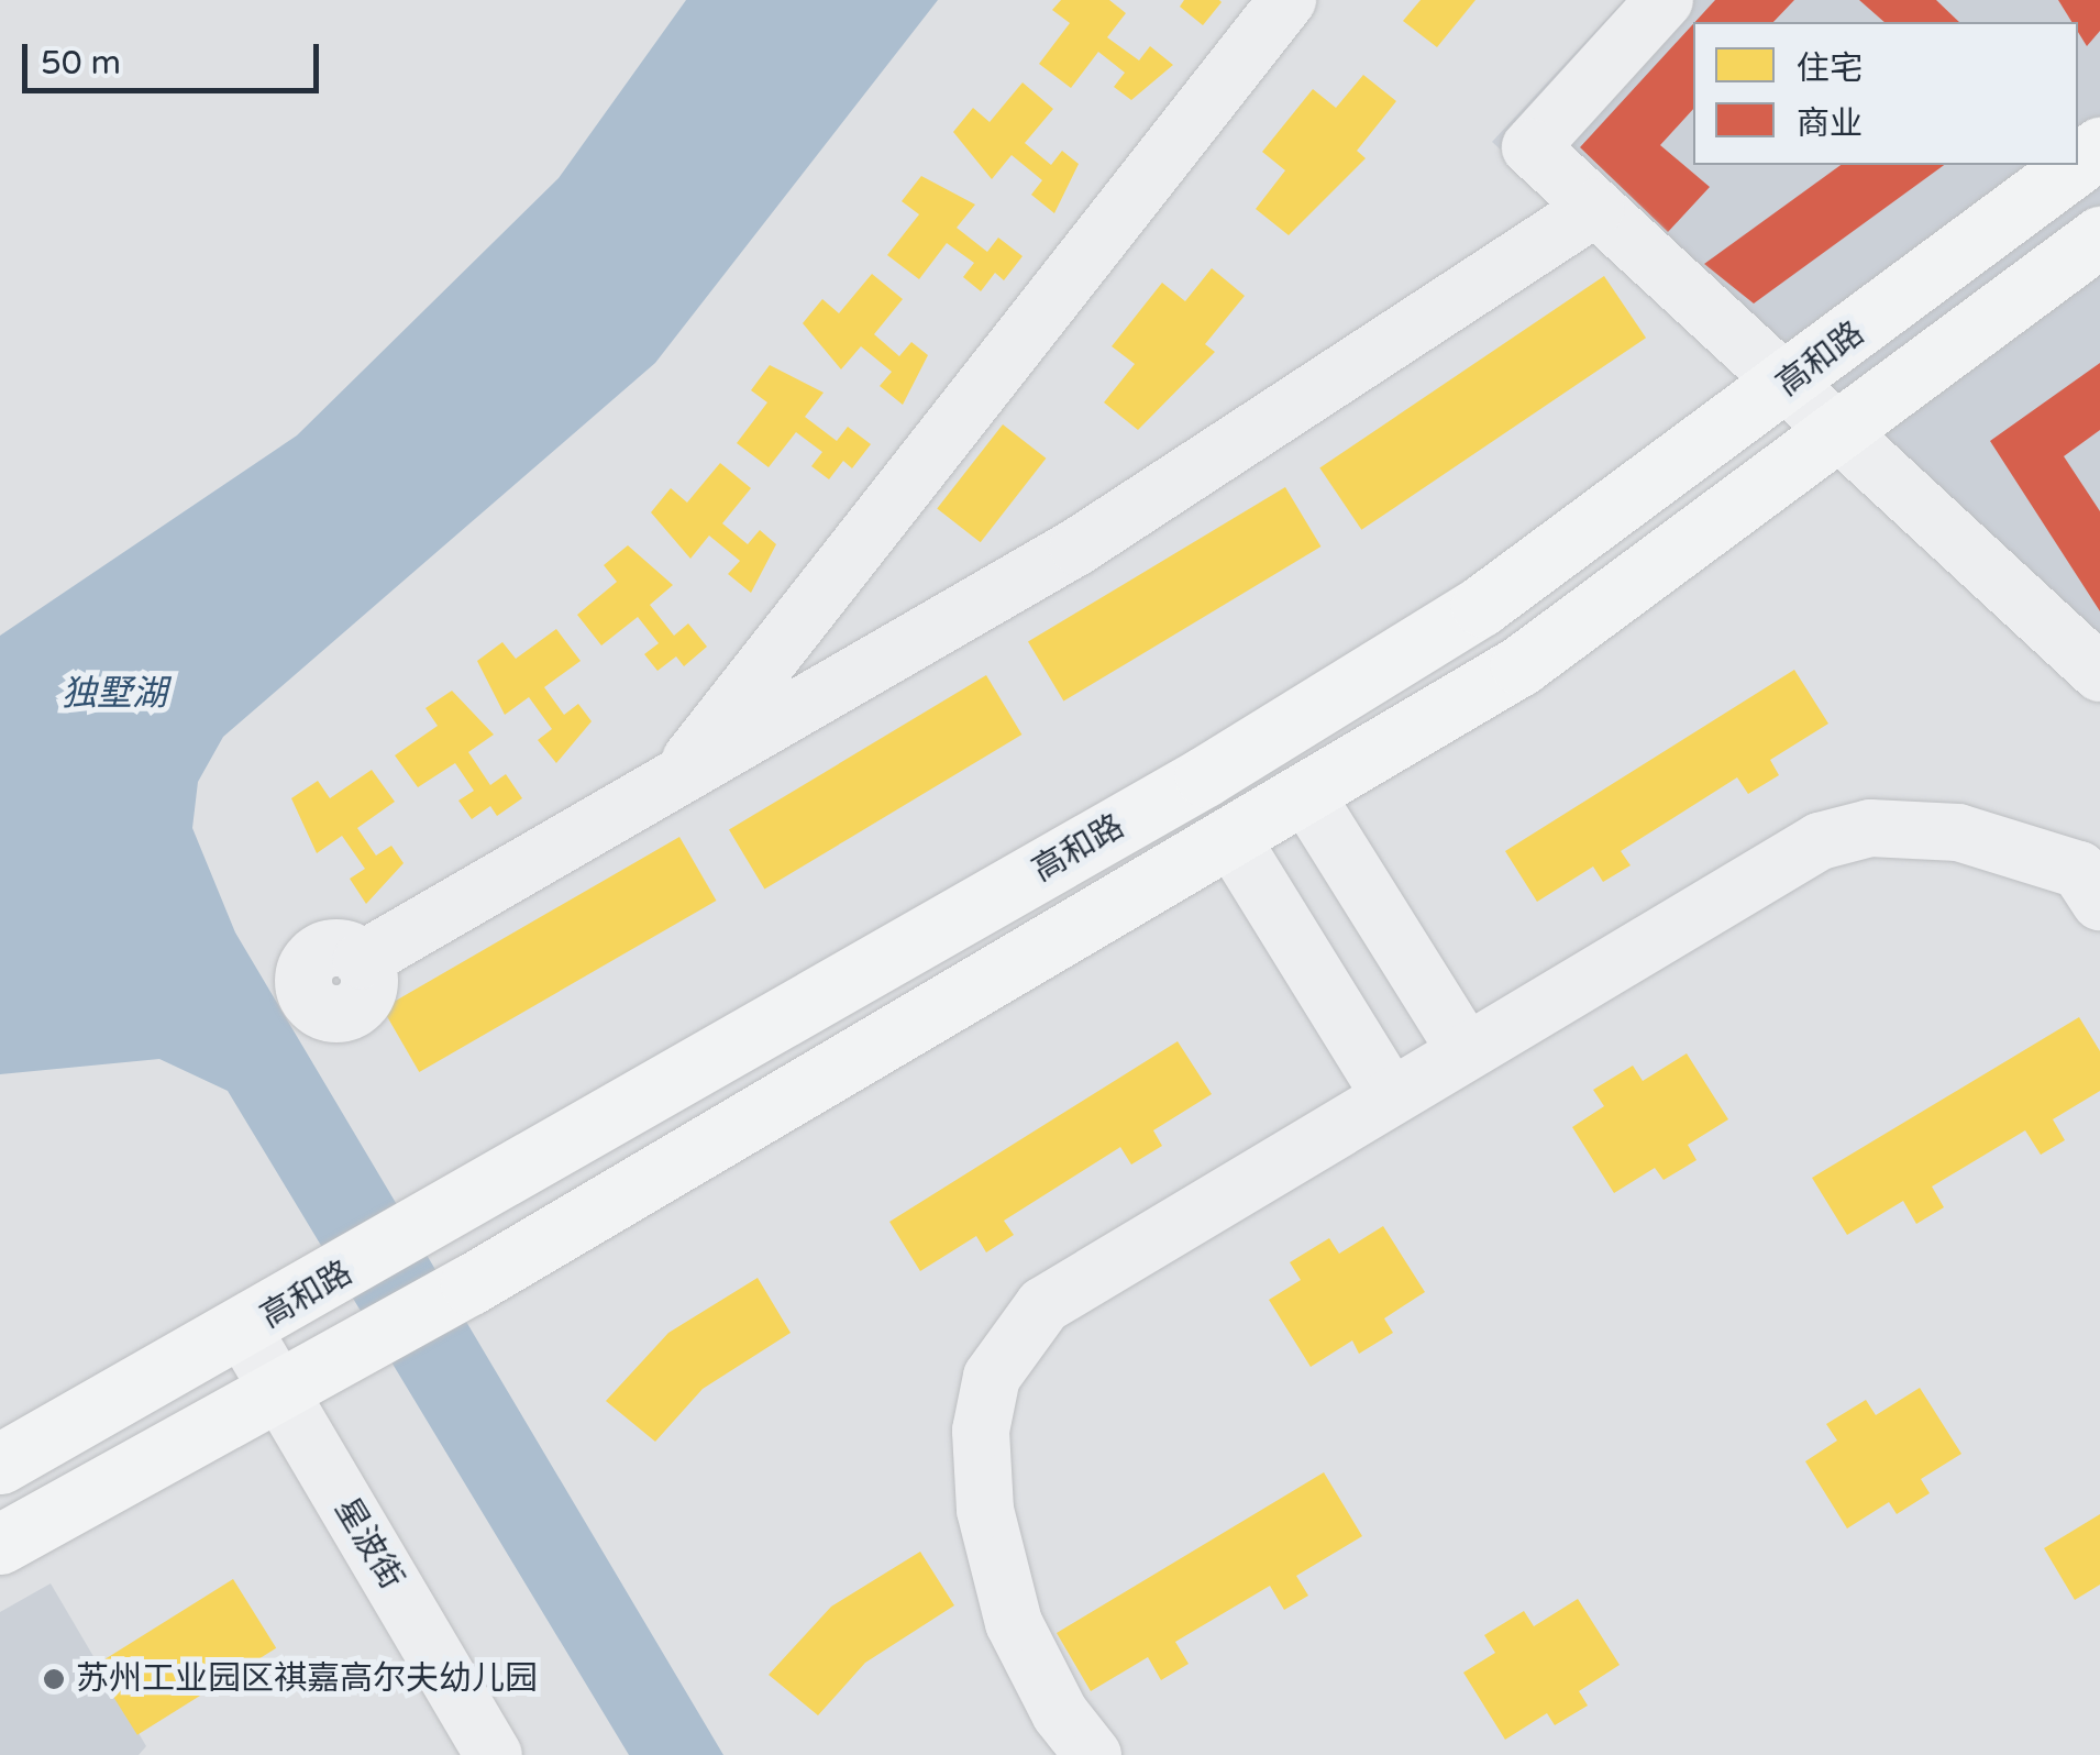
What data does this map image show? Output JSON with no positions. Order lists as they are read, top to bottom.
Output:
{
  "streets": {
    "main road": ["高和路"],
    "street": ["星波街"]
  },
  "crossings": [
    ["高和路", "星波街"]
  ],
  "water": ["独墅湖"],
  "places": ["苏州工业园区祺嘉高尔夫幼儿园"],
  "legend": ["住宅", "商业"],
  "scale_bar": "50 m"
}
